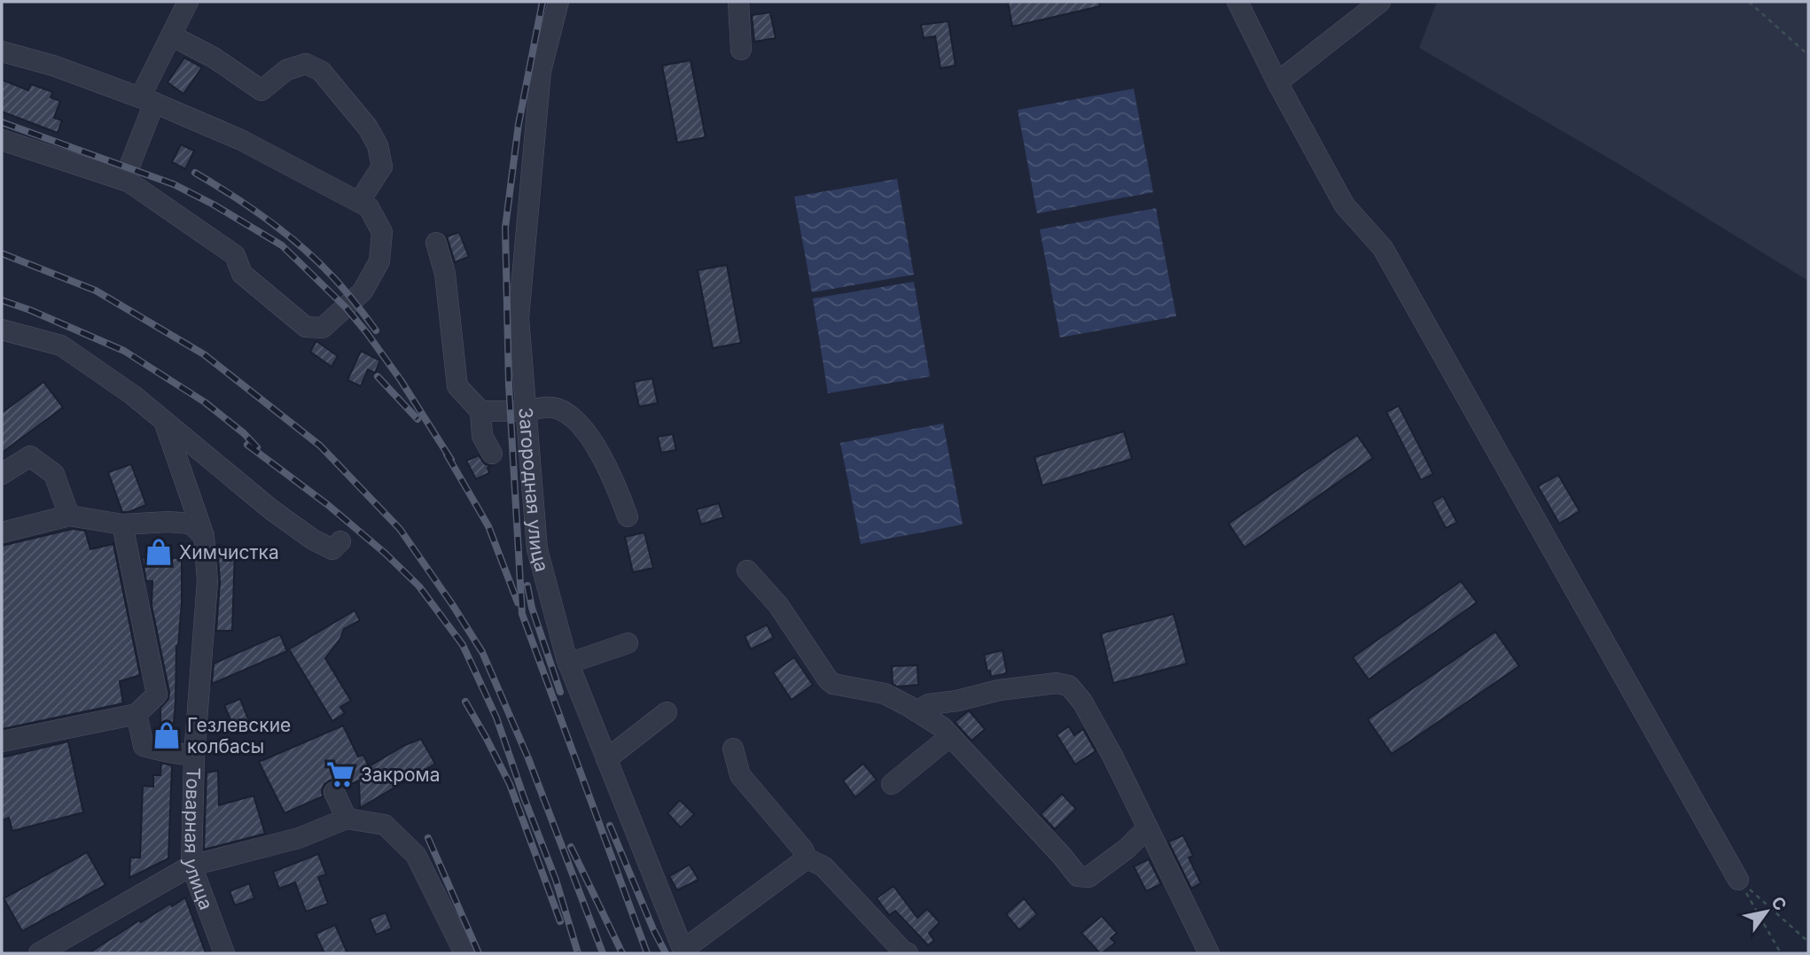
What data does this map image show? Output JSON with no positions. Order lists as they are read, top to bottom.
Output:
{
  "streets": {
    "street": ["Загородная улица", "Товарная улица"]
  },
  "places": {
    "shop": ["Химчистка", "Гезлевские колбасы"],
    "supermarket": ["Закрома"]
  },
  "north": "top right"
}
